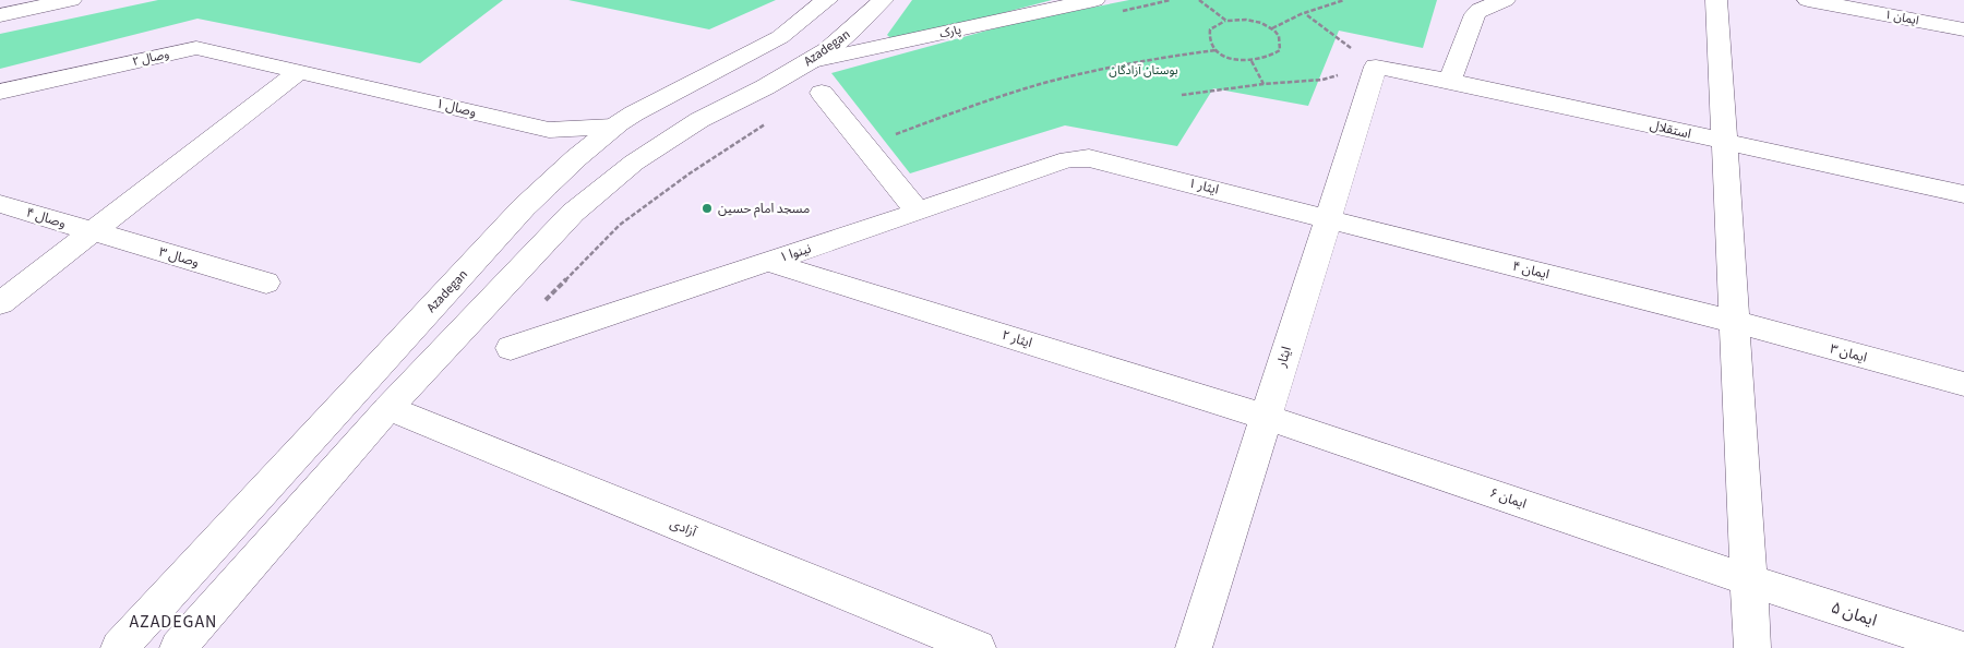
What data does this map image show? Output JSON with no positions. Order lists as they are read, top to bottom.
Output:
{
  "streets": {
    "street": [
      "ایمان ۱",
      "پارک",
      "Azadegan",
      "وصال ۲",
      "وصال ۱",
      "استقلال",
      "ایثار ۱",
      "وصال ۴",
      "نینوا ۱",
      "وصال ۳",
      "ایمان ۴",
      "ایثار ۲",
      "ایمان ۳",
      "ایثار",
      "ایمان ۶",
      "آزادی",
      "ایمان ۵"
    ]
  },
  "crossings": [
    ["پارک", "Azadegan"],
    ["Azadegan", "وصال ۱"],
    ["Azadegan", "آزادی"],
    ["وصال ۲", "وصال ۱"],
    ["استقلال", "ایثار"],
    ["ایثار ۱", "نینوا ۱"],
    ["ایثار ۱", "ایمان ۴"],
    ["ایثار ۱", "ایثار"],
    ["وصال ۴", "وصال ۳"],
    ["نینوا ۱", "ایثار ۲"],
    ["ایمان ۴", "ایمان ۳"],
    ["ایمان ۴", "ایثار"],
    ["ایثار ۲", "ایثار"],
    ["ایثار ۲", "ایمان ۶"],
    ["ایثار", "ایمان ۶"],
    ["ایمان ۶", "ایمان ۵"]
  ],
  "districts": ["AZADEGAN"],
  "parks": ["بوستان آزادگان"],
  "places": ["مسجد امام حسین"]
}
